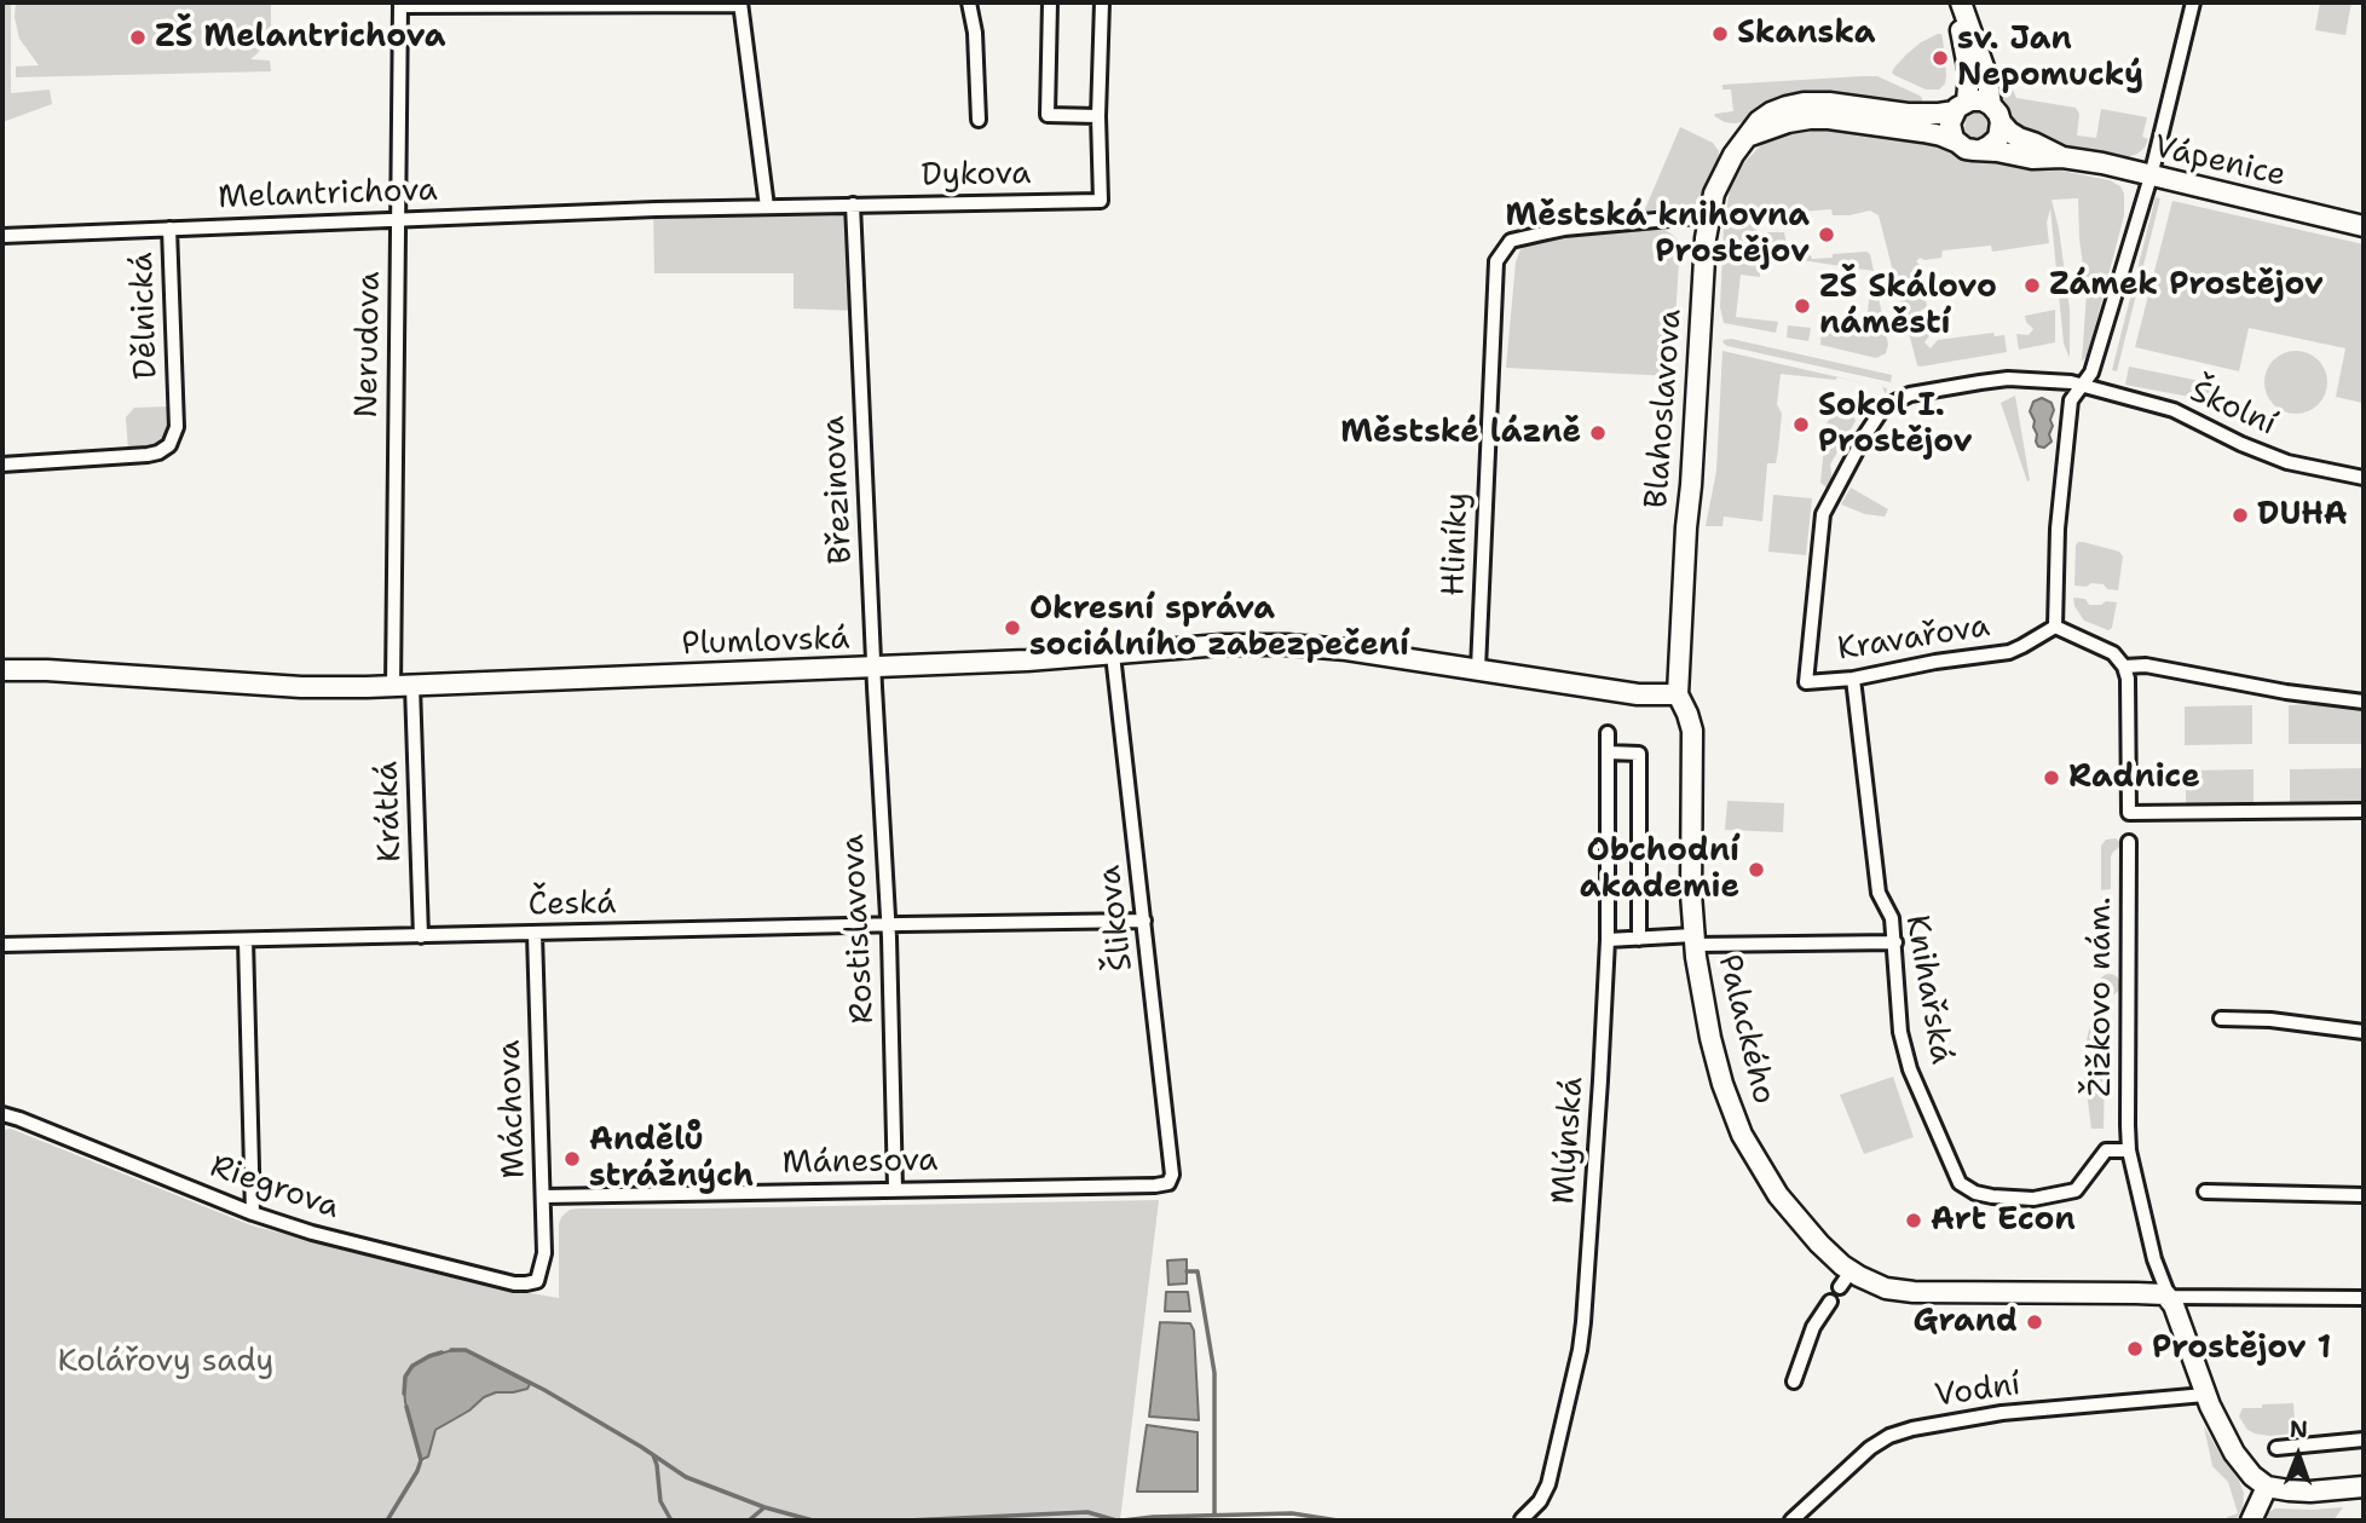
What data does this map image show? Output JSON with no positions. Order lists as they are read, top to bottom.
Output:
{
  "streets": {
    "main road": [
      "Vápenice",
      "Blahoslavova",
      "Plumlovská",
      "Palackého"
    ],
    "street": [
      "Dykova",
      "Melantrichova",
      "Dělnická",
      "Nerudova",
      "Školní",
      "Březinova",
      "Hliníky",
      "Kravařova",
      "Krátká",
      "Česká",
      "Šlikova",
      "Rostislavova",
      "Knihařská",
      "Žižkovo nám.",
      "Máchova",
      "Mlýnská",
      "Mánesova",
      "Riegrova",
      "Vodní"
    ]
  },
  "crossings": [
    ["Vápenice", "Blahoslavova"],
    ["Dykova", "Melantrichova"],
    ["Dykova", "Březinova"],
    ["Melantrichova", "Dělnická"],
    ["Melantrichova", "Nerudova"],
    ["Nerudova", "Plumlovská"],
    ["Nerudova", "Krátká"],
    ["Blahoslavova", "Hliníky"],
    ["Blahoslavova", "Plumlovská"],
    ["Blahoslavova", "Palackého"],
    ["Školní", "Kravařova"],
    ["Březinova", "Plumlovská"],
    ["Březinova", "Rostislavova"],
    ["Hliníky", "Plumlovská"],
    ["Kravařova", "Knihařská"],
    ["Plumlovská", "Krátká"],
    ["Plumlovská", "Šlikova"],
    ["Plumlovská", "Rostislavova"],
    ["Plumlovská", "Palackého"],
    ["Krátká", "Česká"],
    ["Česká", "Šlikova"],
    ["Česká", "Rostislavova"],
    ["Česká", "Máchova"],
    ["Šlikova", "Mánesova"],
    ["Rostislavova", "Mánesova"],
    ["Knihařská", "Žižkovo nám."],
    ["Žižkovo nám.", "Palackého"],
    ["Máchova", "Mánesova"],
    ["Máchova", "Riegrova"]
  ],
  "parks": ["Kolářovy sady"],
  "places": [
    "Skanska",
    "ZŠ Melantrichova",
    "sv. Jan Nepomucký",
    "Městská knihovna Prostějov",
    "Zámek Prostějov",
    "ZŠ Skálovo náměstí",
    "Sokol I. Prostějov",
    "Městské lázně",
    "DUHA",
    "Okresní správa sociálního zabezpečení",
    "Radnice",
    "Obchodní akademie",
    "Andělů strážných",
    "Art Econ",
    "Grand",
    "Prostějov 1"
  ],
  "north": "top"
}
